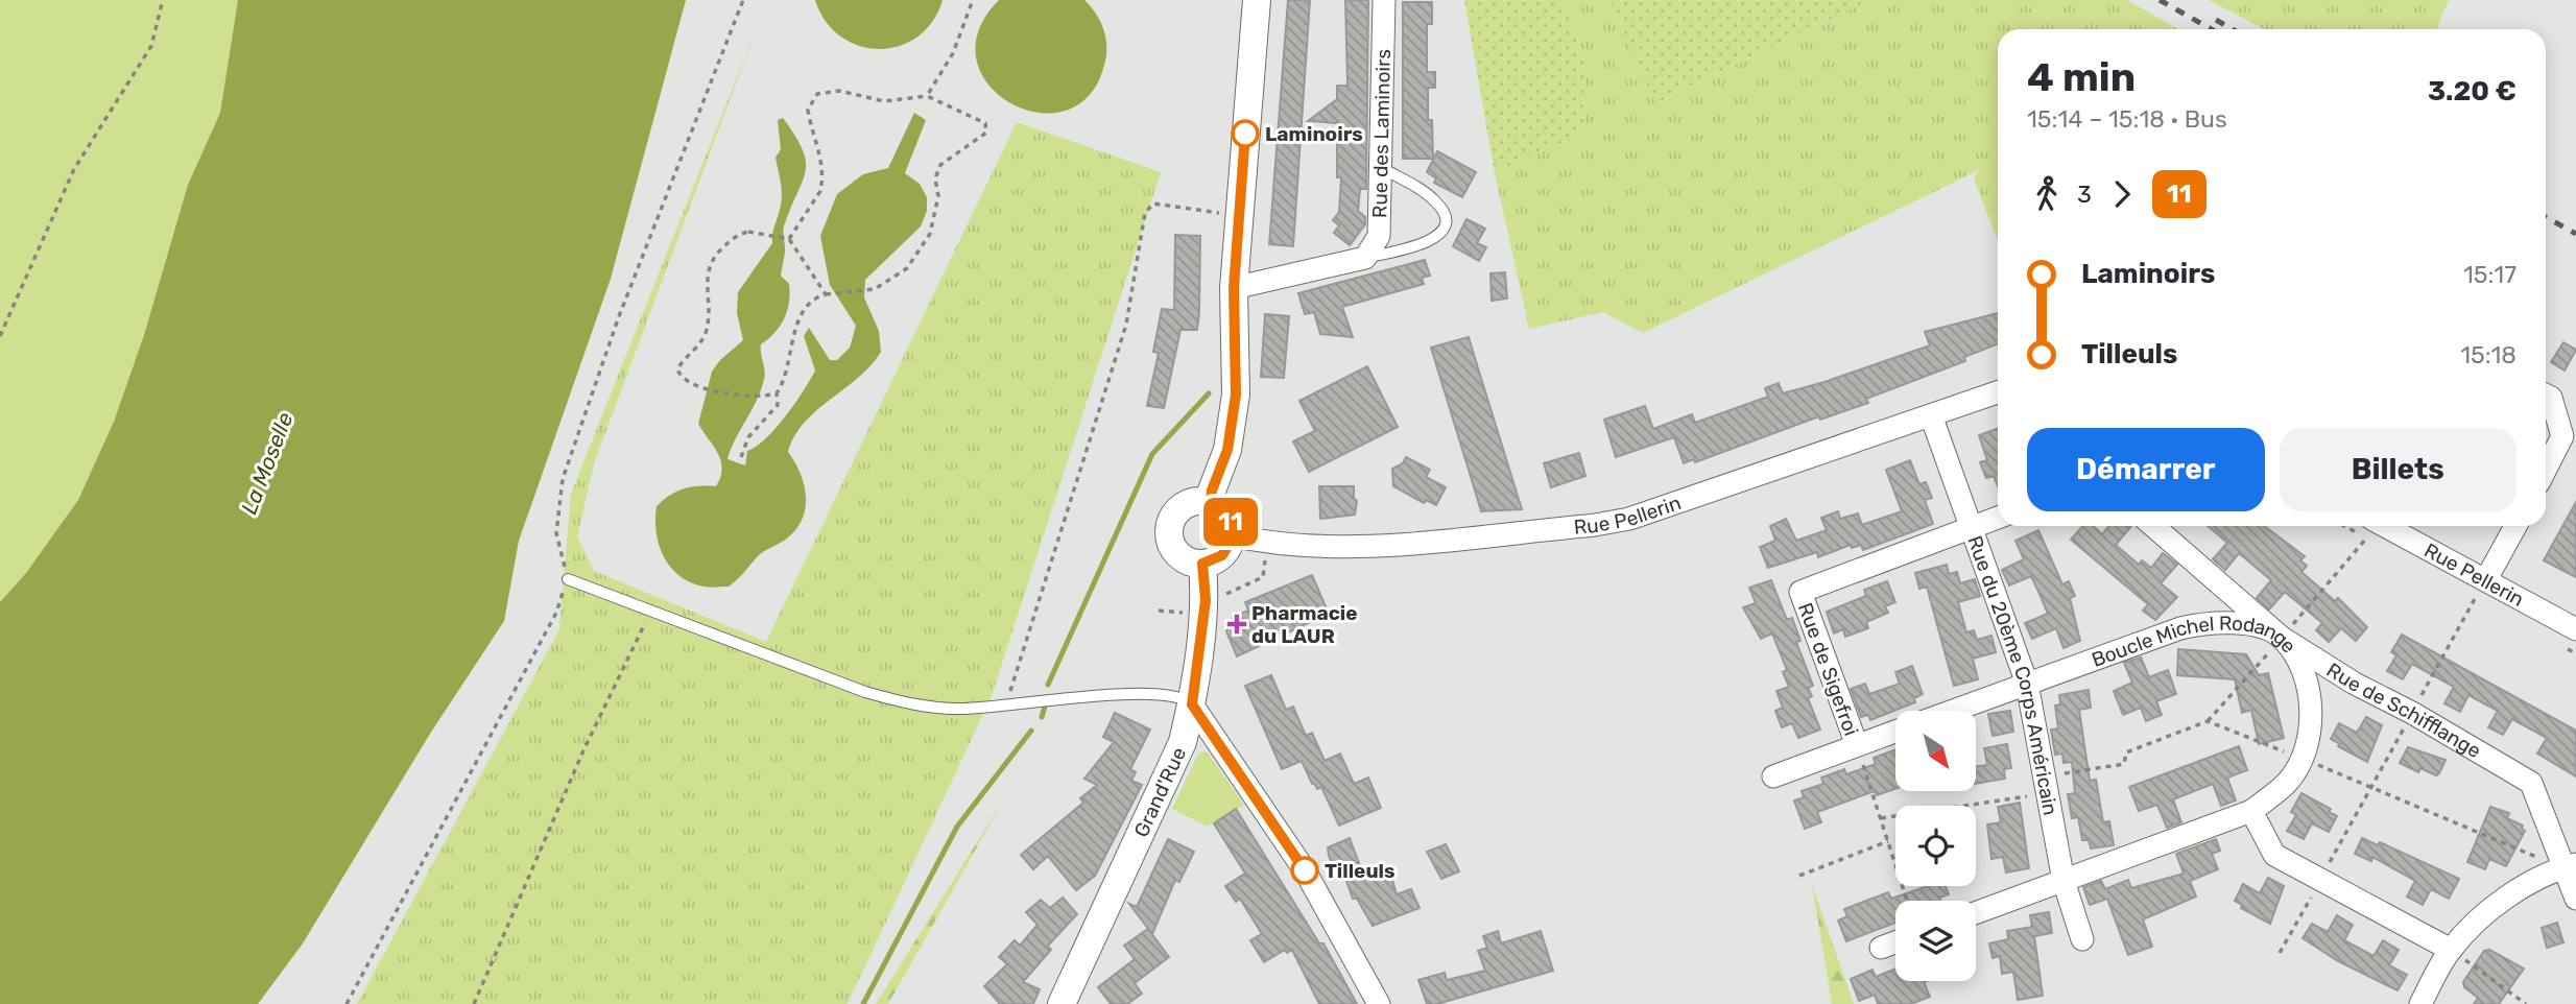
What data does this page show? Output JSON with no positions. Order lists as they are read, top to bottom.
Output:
{
  "streets": {
    "street": [
      "Rue des Laminoirs",
      "Rue Pellerin",
      "Boucle Michel Rodange",
      "Rue de Sigefroi",
      "Rue du 20ème Corps Américain",
      "Rue de Schifflange",
      "Grand'Rue"
    ]
  },
  "crossings": [
    ["Rue Pellerin", "Rue du 20ème Corps Américain"],
    ["Rue Pellerin", "Grand'Rue"],
    ["Boucle Michel Rodange", "Rue du 20ème Corps Américain"],
    ["Boucle Michel Rodange", "Rue de Schifflange"],
    ["Rue de Sigefroi", "Rue du 20ème Corps Américain"]
  ],
  "water": ["La Moselle"],
  "places": {
    "other": ["Laminoirs", "Tilleuls"],
    "health": ["Pharmacie du LAUR"]
  },
  "lines": ["bus line 11"],
  "north": "bottom right",
  "page": {
    "on_map": "11",
    "heading": ["4 min", "15:14 – 15:18 · Bus", "3.20 €"],
    "legs": ["3", "11"],
    "list": [
      {
        "name": "Laminoirs",
        "value": "15:17"
      },
      {
        "name": "Tilleuls",
        "value": "15:18"
      }
    ],
    "buttons": ["Démarrer", "Billets"]
  }
}
